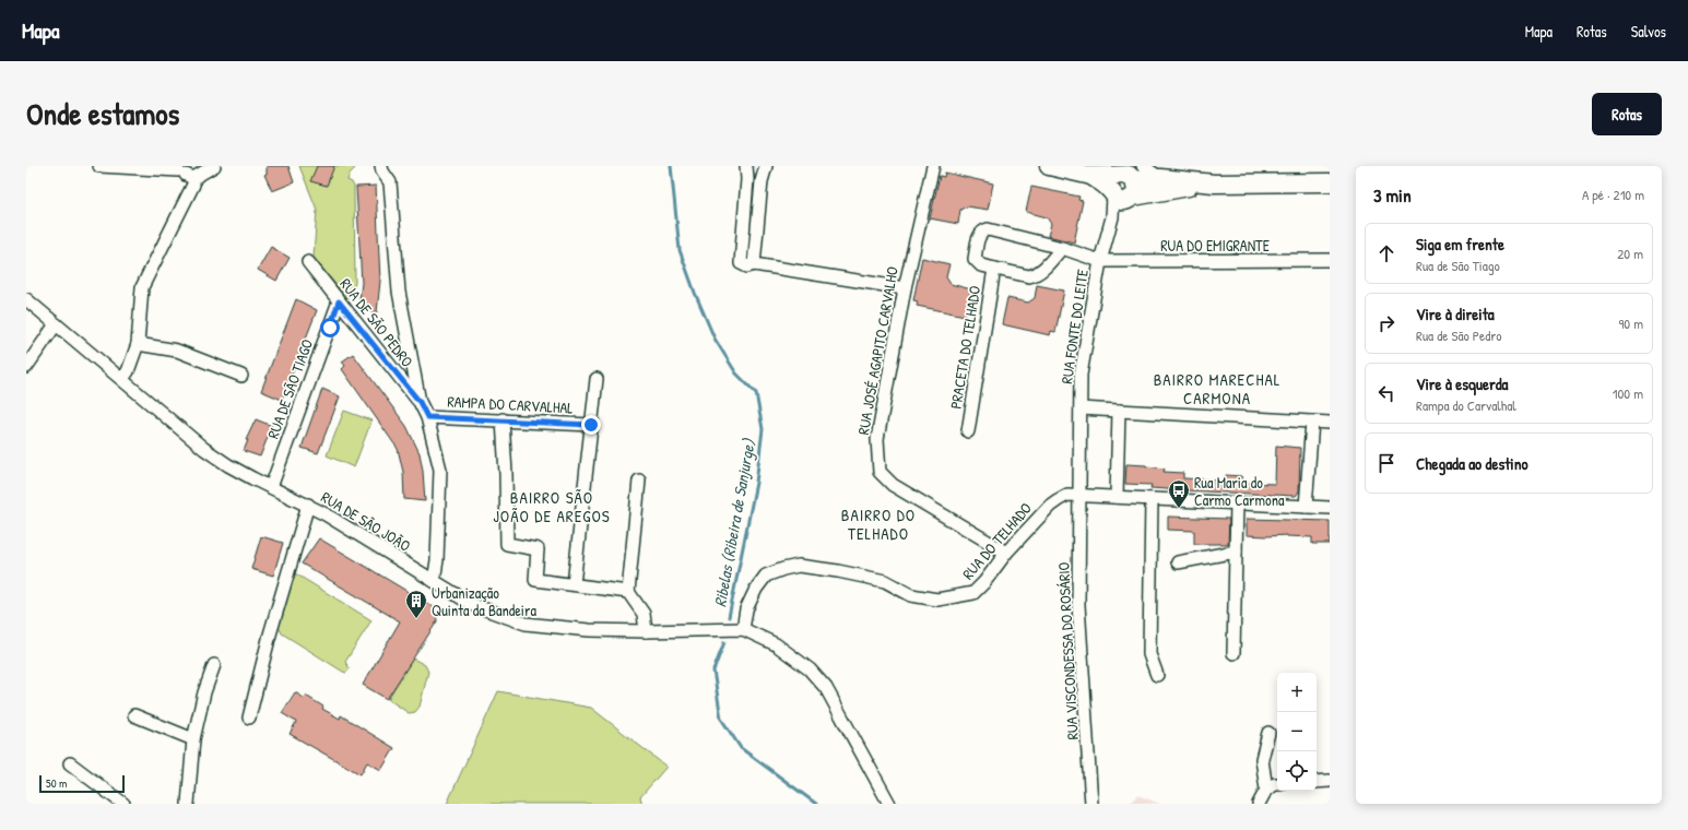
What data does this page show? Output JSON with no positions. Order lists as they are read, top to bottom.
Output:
{
  "streets": {
    "street": [
      "RUA DO EMIGRANTE",
      "RUA DE SÃO PEDRO",
      "RUA FONTE DO LEITE",
      "PRACETA DO TELHADO",
      "RUA JOSÉ AGAPITO CARVALHO",
      "RUA DE SÃO TIAGO",
      "RAMPA DO CARVALHAL",
      "RUA DE SÃO JOÃO",
      "RUA DO TELHADO",
      "RUA VISCONDESSA DO ROSÁRIO"
    ]
  },
  "crossings": [
    ["RUA DO EMIGRANTE", "RUA FONTE DO LEITE"],
    ["RUA DO EMIGRANTE", "PRACETA DO TELHADO"],
    ["RUA DE SÃO PEDRO", "RUA DE SÃO TIAGO"],
    ["RUA FONTE DO LEITE", "RUA DO TELHADO"],
    ["RUA FONTE DO LEITE", "RUA VISCONDESSA DO ROSÁRIO"],
    ["RUA JOSÉ AGAPITO CARVALHO", "RUA DO TELHADO"],
    ["RUA DE SÃO TIAGO", "RUA DE SÃO JOÃO"],
    ["RUA DE SÃO JOÃO", "RUA DO TELHADO"],
    ["RUA DO TELHADO", "RUA VISCONDESSA DO ROSÁRIO"]
  ],
  "districts": ["BAIRRO MARECHAL CARMONA", "BAIRRO SÃO JOÃO DE AREGOS", "BAIRRO DO TELHADO"],
  "water": ["Ribelas (Ribeira de Sanjurge)"],
  "places": {
    "bus stop": ["Rua Maria do Carmo Carmona"],
    "building": ["Urbanização Quinta da Bandeira"]
  },
  "scale_bar": "50 m",
  "page": {
    "header": "Mapa",
    "nav": ["Mapa", "Rotas", "Salvos"],
    "title": "Onde estamos",
    "buttons": "Rotas",
    "heading": ["3 min", "A pé · 210 m"],
    "list": [
      ["Siga em frente", "Rua de São Tiago", "20 m"],
      ["Vire à direita", "Rua de São Pedro", "90 m"],
      ["Vire à esquerda", "Rampa do Carvalhal", "100 m"],
      "Chegada ao destino"
    ],
    "map_buttons": ["+", "−"],
    "scale": "50 m"
  }
}
